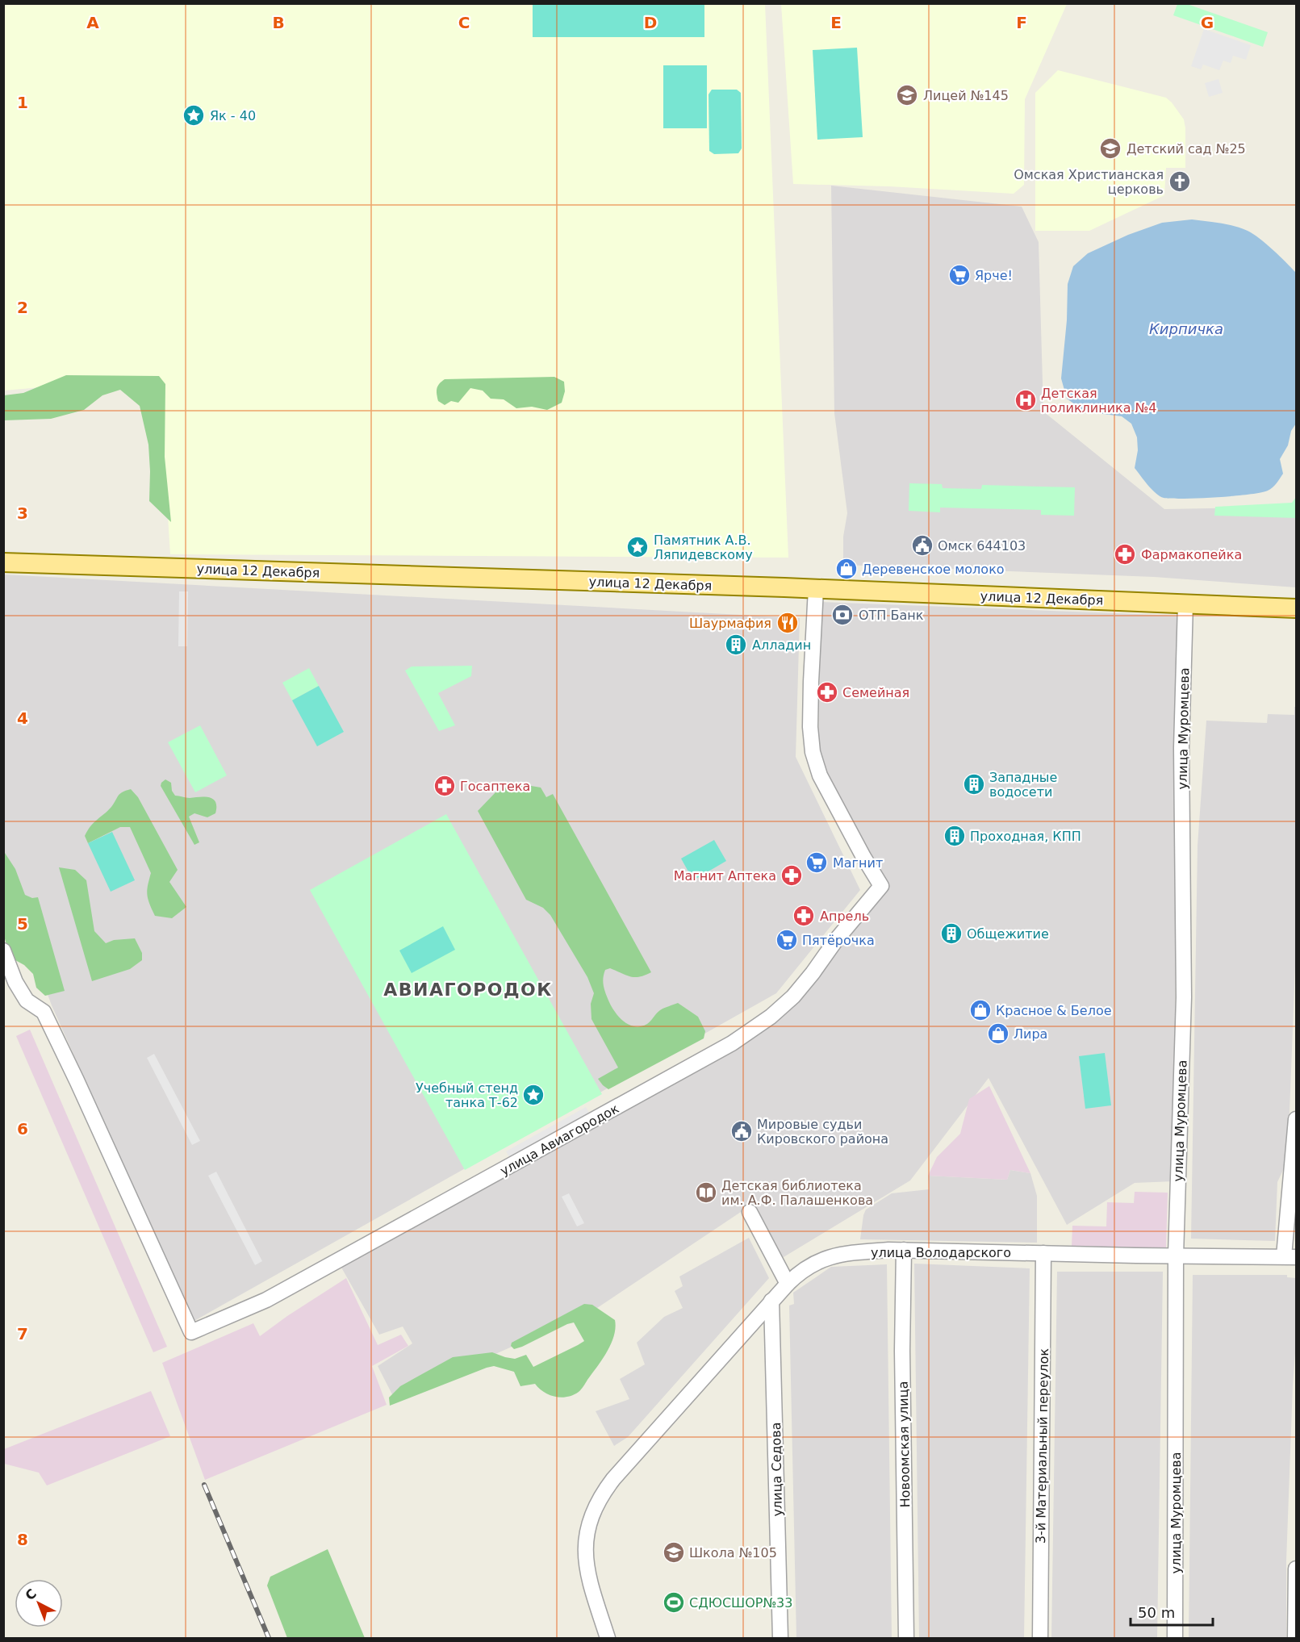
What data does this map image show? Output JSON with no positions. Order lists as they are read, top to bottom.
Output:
{
  "streets": {
    "main road": ["улица 12 Декабря"],
    "street": [
      "улица Муромцева",
      "улица Авиагородок",
      "улица Володарского",
      "Новоомская улица",
      "3-й Материальный переулок",
      "улица Седова"
    ]
  },
  "crossings": [
    ["улица 12 Декабря", "улица Муромцева"],
    ["улица 12 Декабря", "улица Авиагородок"],
    ["улица Муромцева", "улица Володарского"],
    ["улица Володарского", "Новоомская улица"],
    ["улица Володарского", "3-й Материальный переулок"],
    ["улица Володарского", "улица Седова"]
  ],
  "districts": ["АВИАГОРОДОК"],
  "water": ["Кирпичка"],
  "places": {
    "school or university": ["Лицей №145", "Детский сад №25", "Школа №105"],
    "place": ["Як - 40", "Памятник А.В. Ляпидевскому", "Учебный стенд танка Т-62"],
    "church": ["Омская Христианская церковь"],
    "supermarket": ["Ярче!", "Магнит", "Пятёрочка"],
    "hospital": ["Детская поликлиника №4"],
    "public building": ["Омск 644103", "Мировые судьи Кировского района"],
    "pharmacy": [
      "Фармакопейка",
      "Семейная",
      "Госаптека",
      "Магнит Аптека",
      "Апрель"
    ],
    "shop": ["Деревенское молоко", "Красное & Белое", "Лира"],
    "bank": ["ОТП Банк"],
    "restaurant": ["Шаурмафия"],
    "building": [
      "Алладин",
      "Западные водосети",
      "Проходная, КПП",
      "Общежитие"
    ],
    "library": ["Детская библиотека им. А.Ф. Палашенкова"],
    "sports": ["СДЮСШОР№33"]
  },
  "scale_bar": "50 m",
  "north": "top left",
  "grid": {
    "columns": [
      "A",
      "B",
      "C",
      "D",
      "E",
      "F",
      "G"
    ],
    "rows": [
      "1",
      "2",
      "3",
      "4",
      "5",
      "6",
      "7",
      "8"
    ]
  }
}
